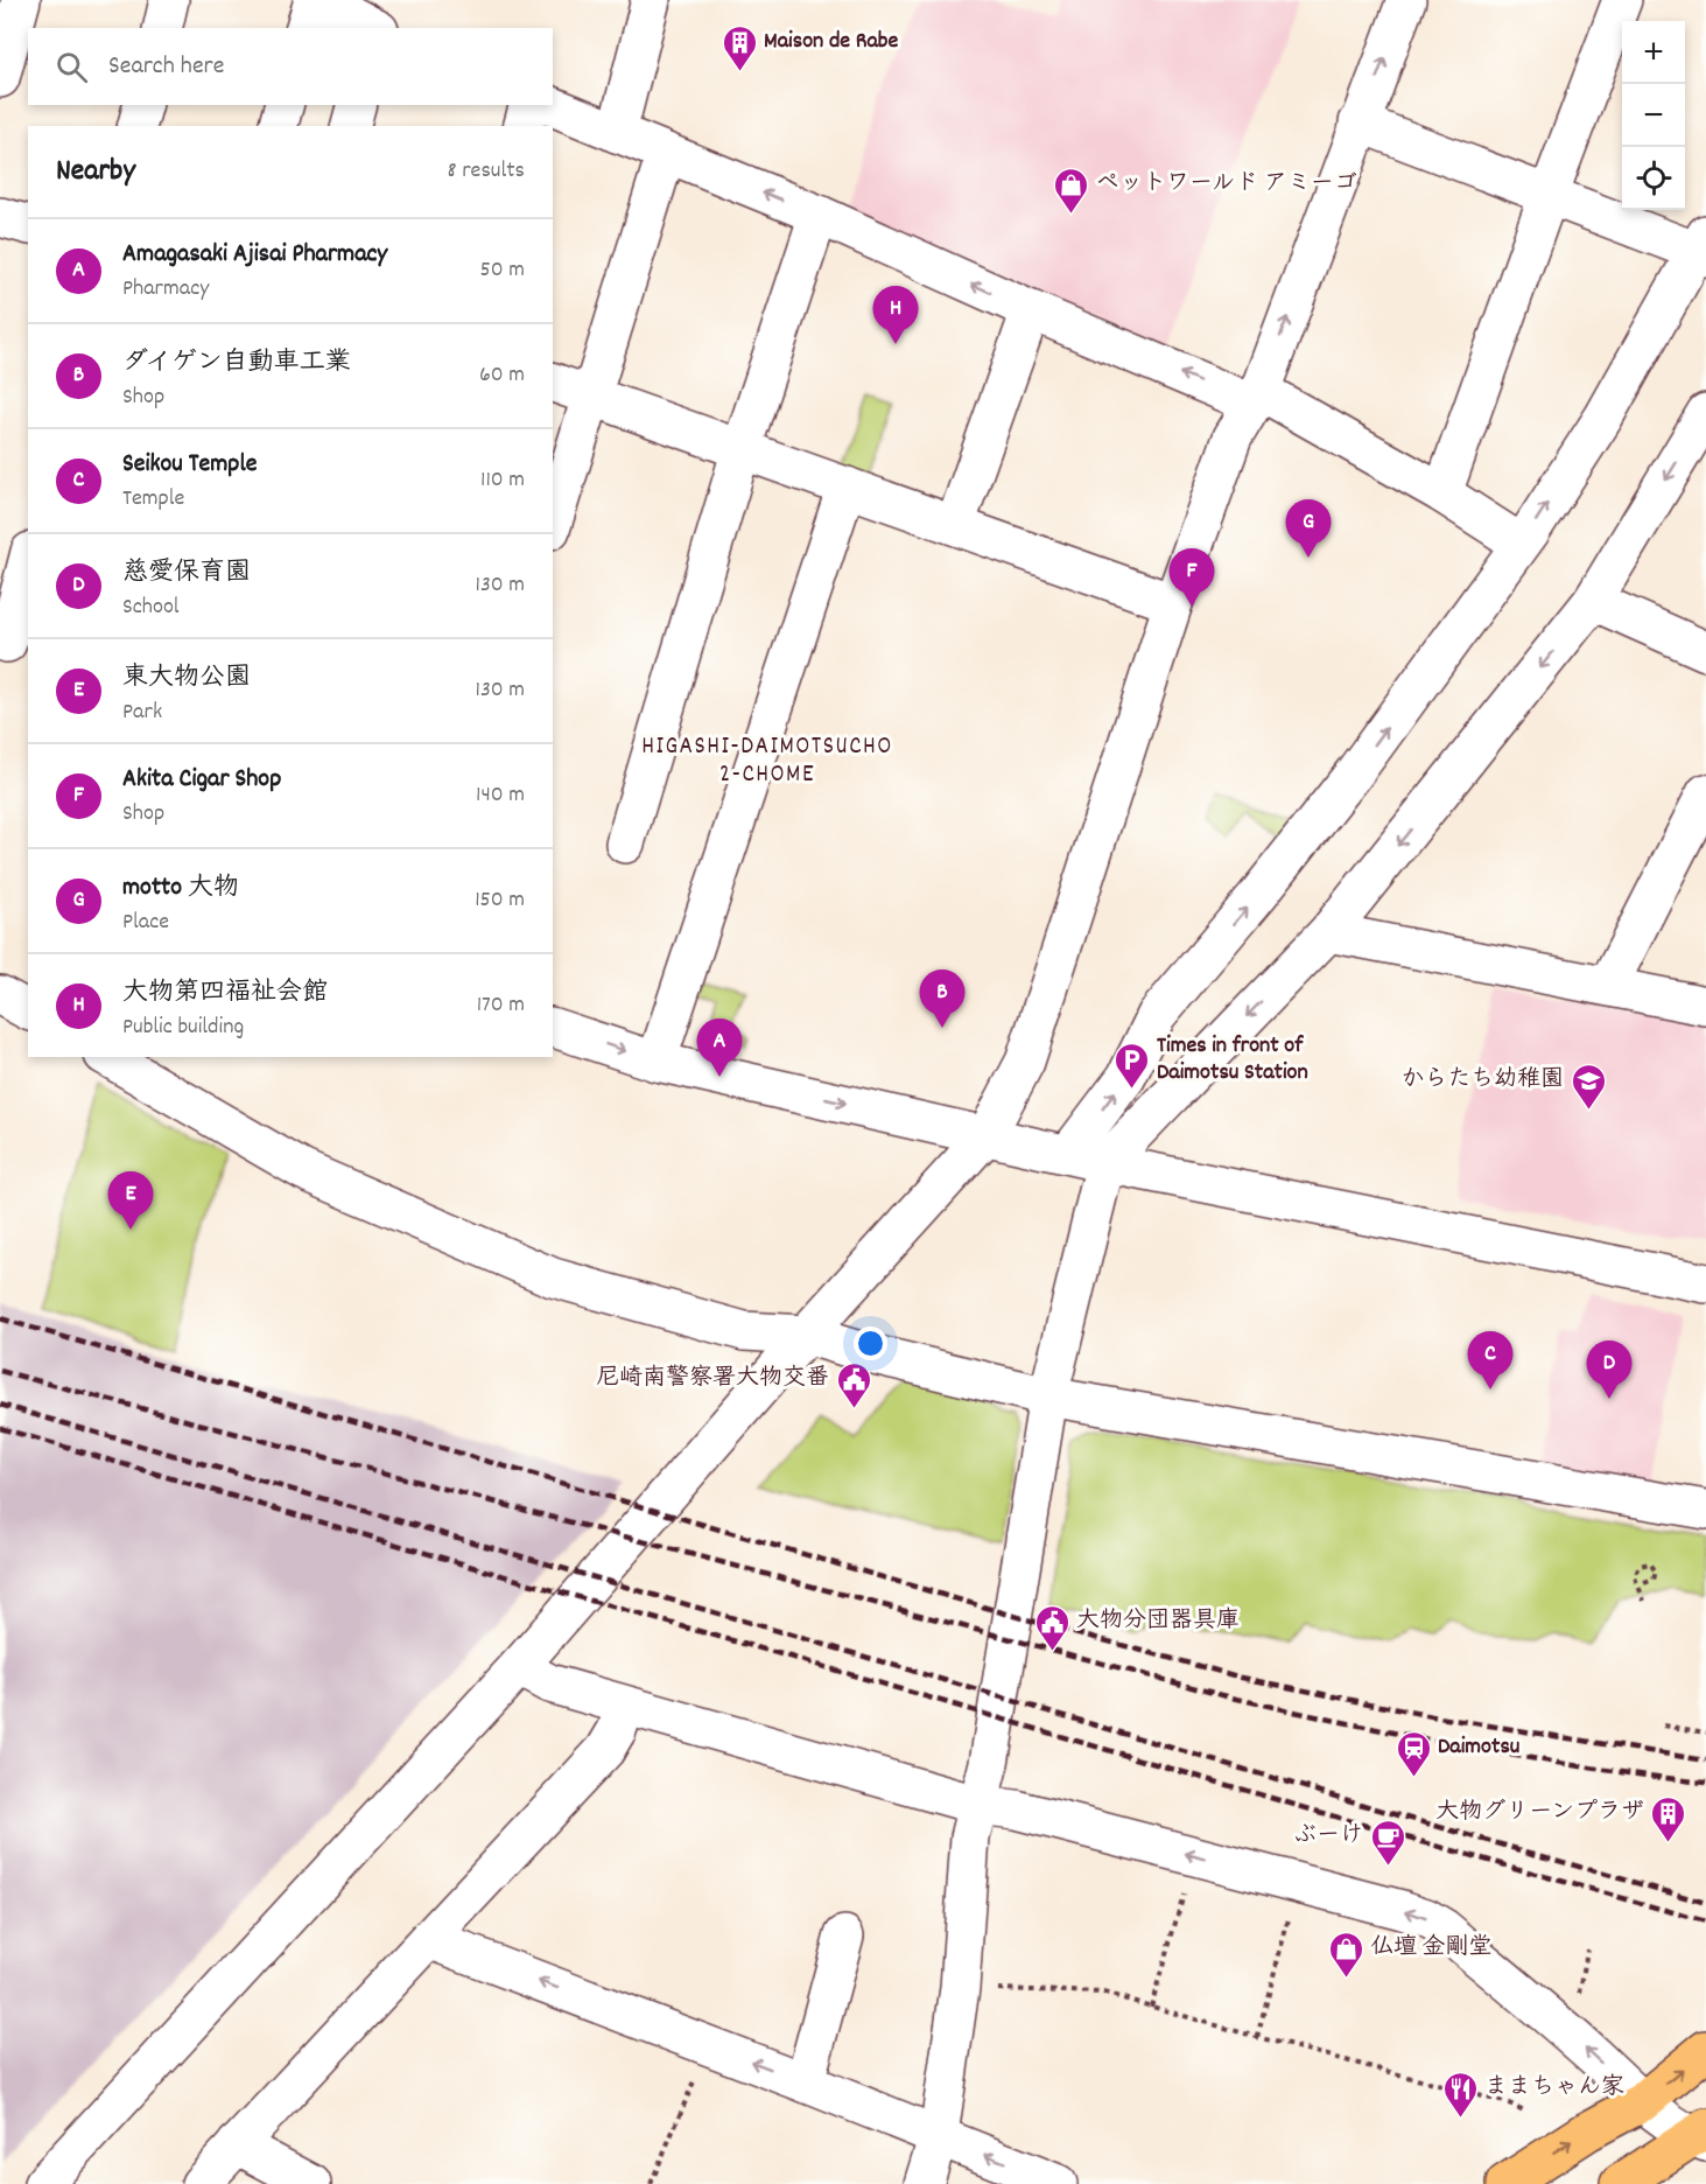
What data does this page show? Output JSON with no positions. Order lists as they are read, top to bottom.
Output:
{
  "districts": ["HIGASHI-DAIMOTSUCHO 2-CHOME"],
  "places": {
    "building": ["Maison de Rabe", "大物グリーンプラザ"],
    "shop": ["ペットワールド アミーゴ", "仏壇 金剛堂"],
    "parking": ["Times in front of Daimotsu Station"],
    "school or university": ["からたち幼稚園"],
    "public building": ["尼崎南警察署大物交番", "大物分団器具庫"],
    "station": ["Daimotsu"],
    "cafe": ["ぶーけ"],
    "restaurant": ["ままちゃん家"]
  },
  "page": {
    "map_buttons": ["+", "−"],
    "search": "Search here",
    "heading": ["Nearby", "8 results"],
    "list": [
      {
        "mark": "A",
        "name": "Amagasaki Ajisai Pharmacy",
        "note": "Pharmacy",
        "value": "50 m"
      },
      {
        "mark": "B",
        "name": "ダイゲン自動車工業",
        "note": "Shop",
        "value": "60 m"
      },
      {
        "mark": "C",
        "name": "Seikou Temple",
        "note": "Temple",
        "value": "110 m"
      },
      {
        "mark": "D",
        "name": "慈愛保育園",
        "note": "School",
        "value": "130 m"
      },
      {
        "mark": "E",
        "name": "東大物公園",
        "note": "Park",
        "value": "130 m"
      },
      {
        "mark": "F",
        "name": "Akita Cigar Shop",
        "note": "Shop",
        "value": "140 m"
      },
      {
        "mark": "G",
        "name": "motto 大物",
        "note": "Place",
        "value": "150 m"
      },
      {
        "mark": "H",
        "name": "大物第四福祉会館",
        "note": "Public building",
        "value": "170 m"
      }
    ],
    "pins": [
      "H",
      "G",
      "F",
      "B",
      "A",
      "E",
      "C",
      "D"
    ]
  }
}
